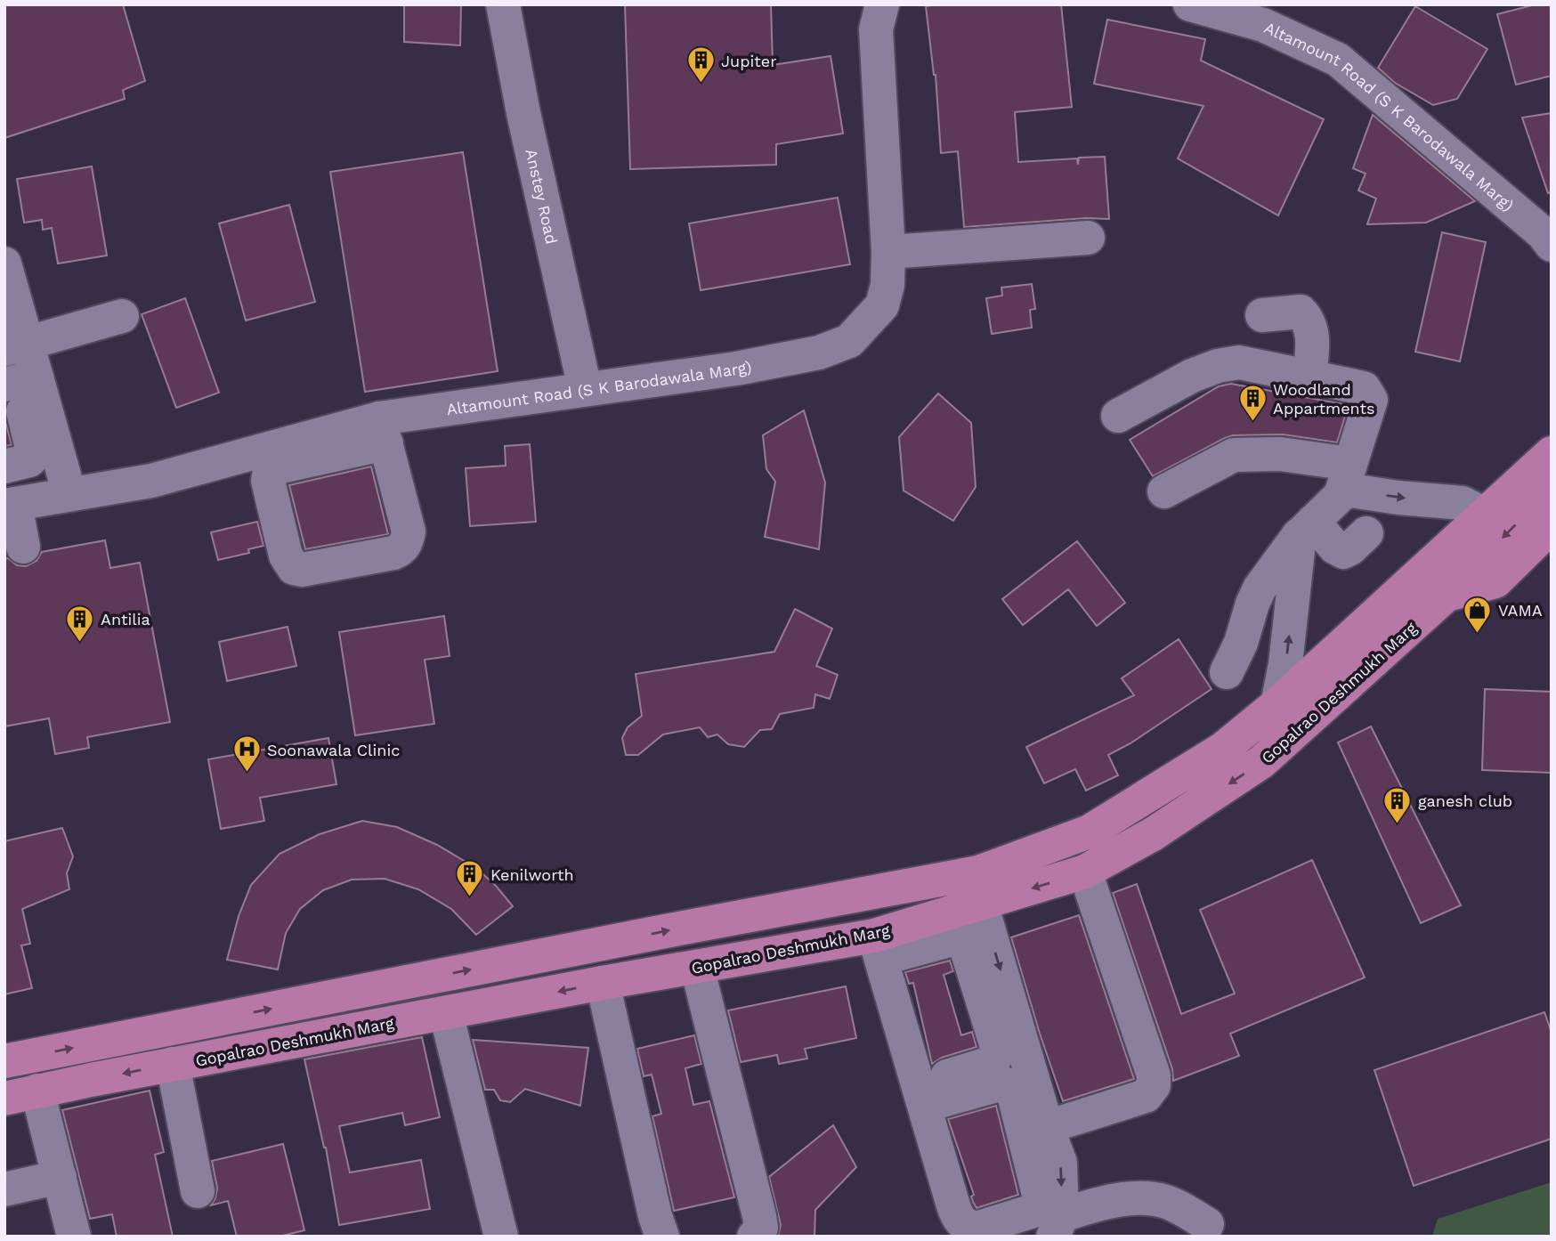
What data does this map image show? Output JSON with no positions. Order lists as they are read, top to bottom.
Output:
{
  "streets": {
    "main road": ["Gopalrao Deshmukh Marg"],
    "street": ["Altamount Road (S K Barodawala Marg)", "Anstey Road"]
  },
  "crossings": [
    ["Altamount Road (S K Barodawala Marg)", "Anstey Road"]
  ],
  "places": {
    "building": [
      "Jupiter",
      "Woodland Appartments",
      "Antilia",
      "ganesh club",
      "Kenilworth"
    ],
    "shop": ["VAMA"],
    "hospital": ["Soonawala Clinic"]
  }
}
